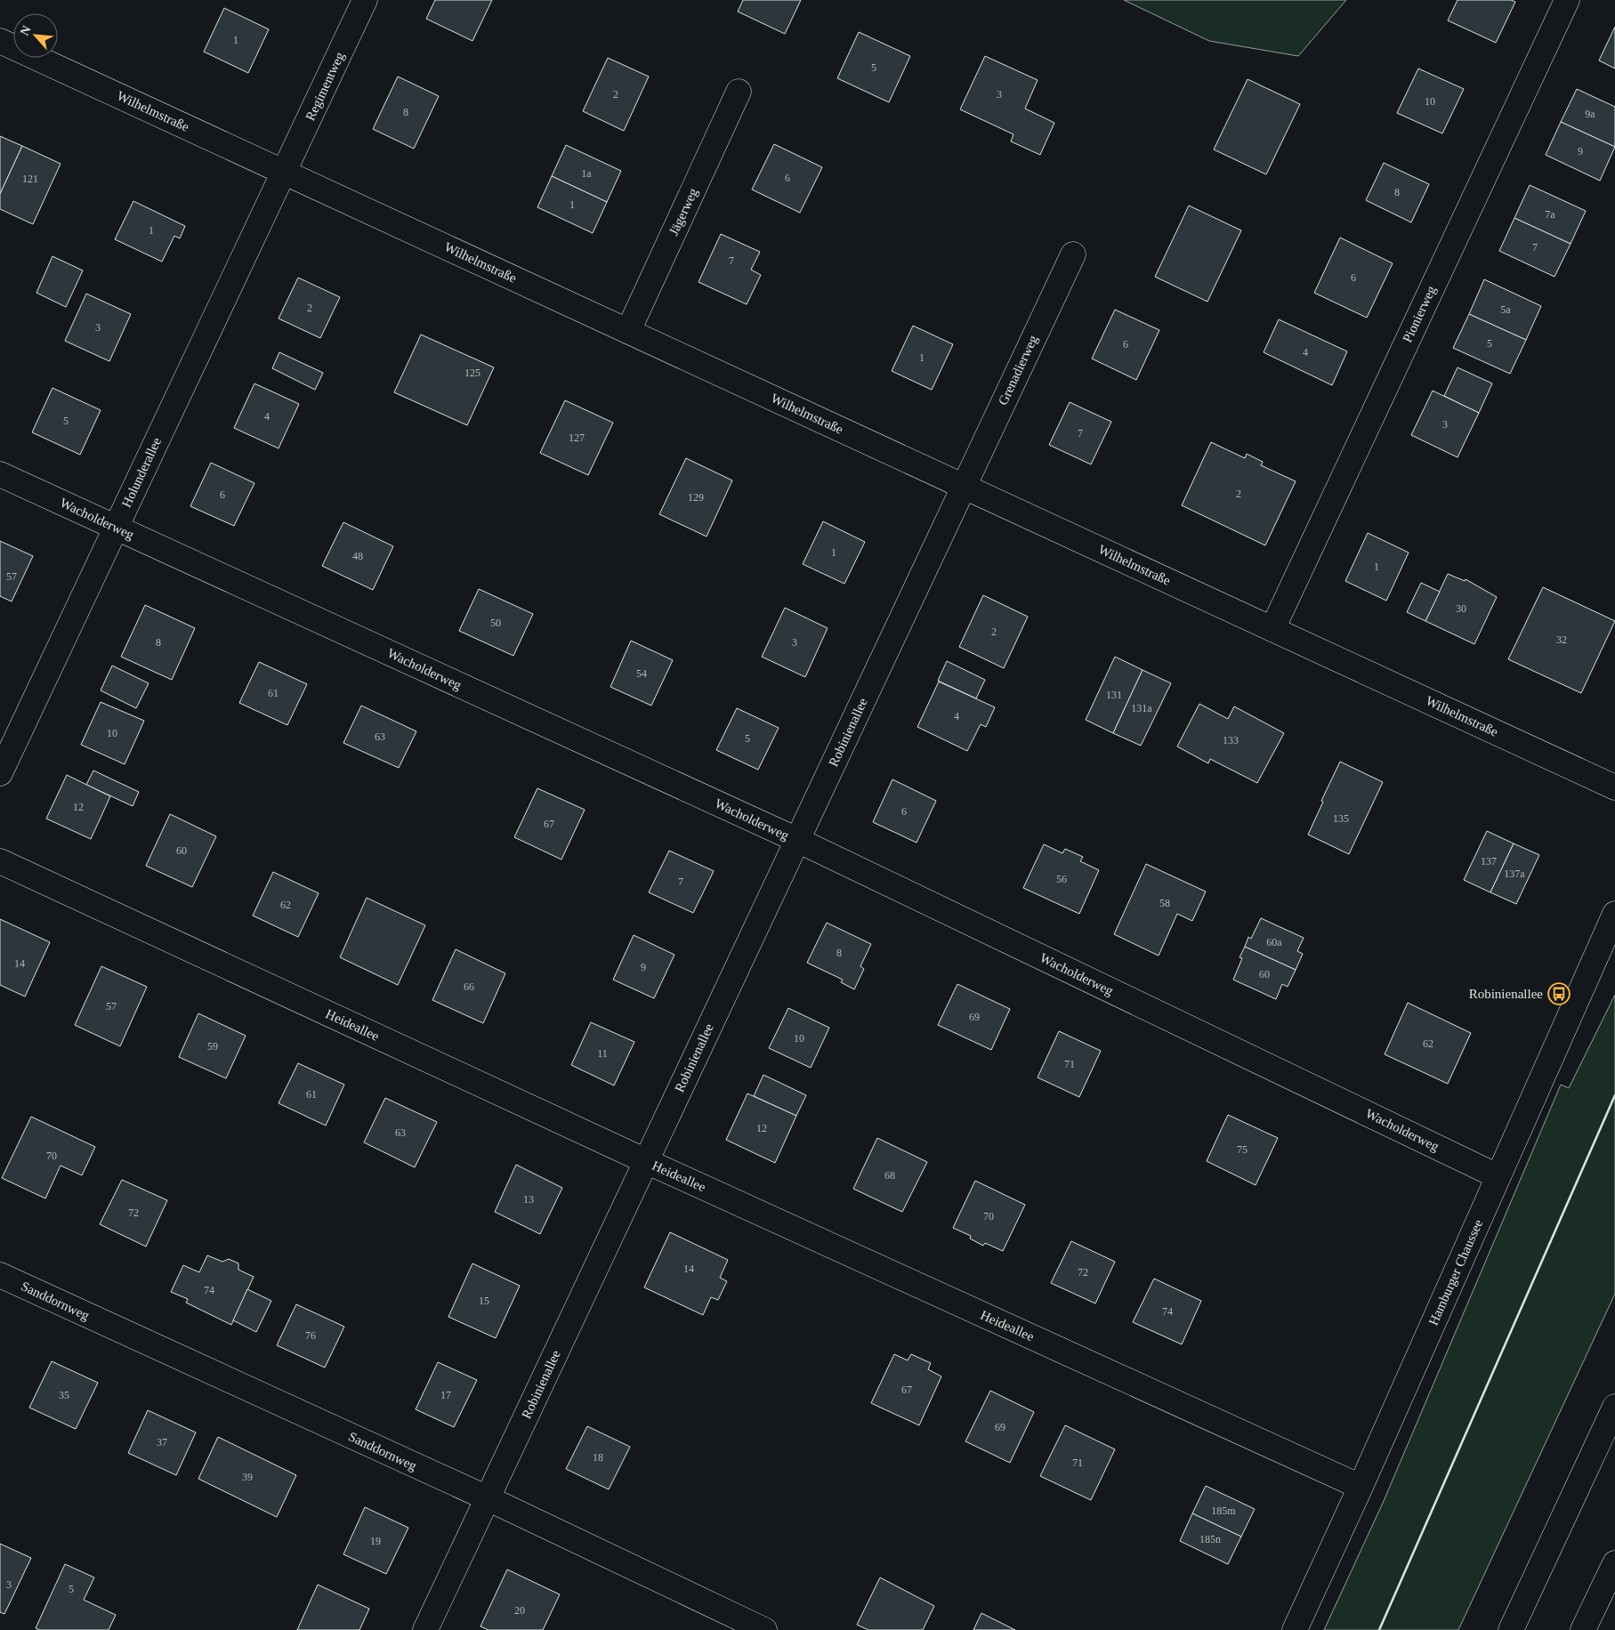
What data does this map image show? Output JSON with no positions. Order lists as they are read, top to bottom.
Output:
{
  "streets": {
    "main road": [
      "Regimentweg",
      "Wilhelmstraße",
      "Jägerweg",
      "Pionierweg",
      "Grenadierweg",
      "Holunderallee",
      "Wacholderweg",
      "Robinienallee",
      "Heideallee",
      "Hamburger Chaussee",
      "Sanddornweg"
    ]
  },
  "crossings": [
    ["Regimentweg", "Wilhelmstraße"],
    ["Regimentweg", "Holunderallee"],
    ["Wilhelmstraße", "Jägerweg"],
    ["Wilhelmstraße", "Pionierweg"],
    ["Wilhelmstraße", "Grenadierweg"],
    ["Wilhelmstraße", "Holunderallee"],
    ["Wilhelmstraße", "Robinienallee"],
    ["Grenadierweg", "Robinienallee"],
    ["Holunderallee", "Wacholderweg"],
    ["Wacholderweg", "Robinienallee"],
    ["Wacholderweg", "Hamburger Chaussee"],
    ["Robinienallee", "Heideallee"],
    ["Robinienallee", "Sanddornweg"],
    ["Heideallee", "Hamburger Chaussee"]
  ],
  "places": {
    "bus stop": ["Robinienallee"]
  },
  "house_numbers": [
    "1",
    "5",
    "2",
    "3",
    "10",
    "8",
    "9a",
    "9",
    "1a",
    "6",
    "121",
    "8",
    "1",
    "7a",
    "1",
    "7",
    "7",
    "6",
    "2",
    "5a",
    "3",
    "5",
    "6",
    "4",
    "1",
    "125",
    "4",
    "5",
    "3",
    "7",
    "127",
    "2",
    "6",
    "129",
    "1",
    "48",
    "1",
    "57",
    "30",
    "50",
    "2",
    "32",
    "8",
    "3",
    "54",
    "61",
    "131",
    "131a",
    "4",
    "10",
    "63",
    "5",
    "133",
    "12",
    "6",
    "135",
    "67",
    "60",
    "137",
    "137a",
    "56",
    "7",
    "58",
    "62",
    "60a",
    "8",
    "14",
    "9",
    "60",
    "66",
    "57",
    "69",
    "10",
    "62",
    "59",
    "11",
    "71",
    "61",
    "12",
    "63",
    "75",
    "70",
    "68",
    "13",
    "72",
    "70",
    "14",
    "72",
    "74",
    "15",
    "74",
    "76",
    "67",
    "35",
    "17",
    "69",
    "37",
    "18",
    "71",
    "39",
    "185m",
    "185n",
    "19",
    "3",
    "5",
    "20"
  ],
  "north": "top left"
}
